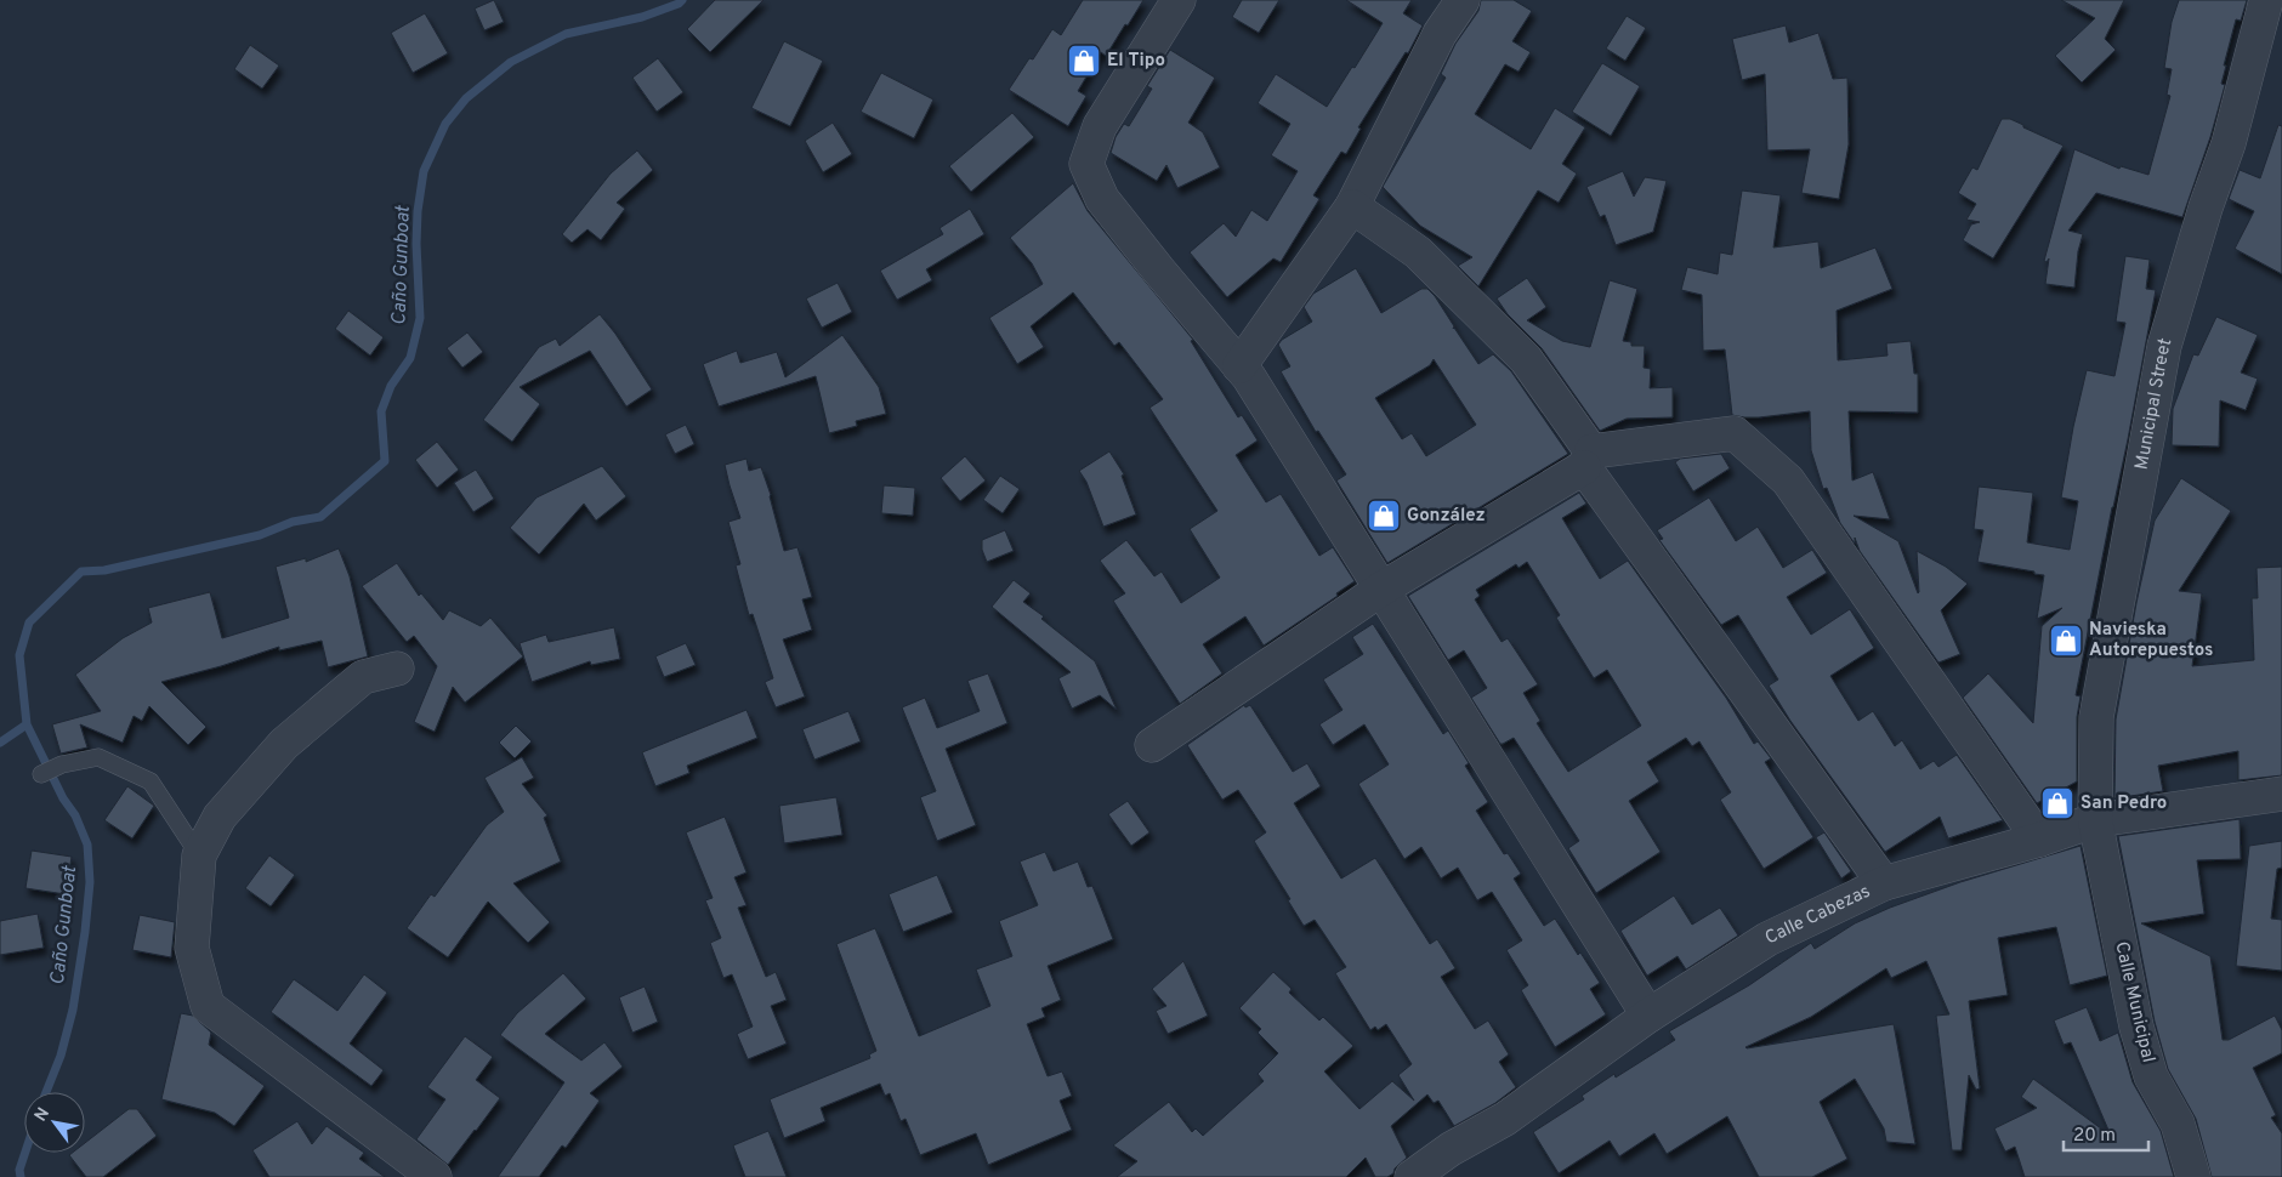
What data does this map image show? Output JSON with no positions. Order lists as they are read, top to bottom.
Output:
{
  "streets": {
    "street": ["Municipal Street", "Calle Cabezas", "Calle Municipal"]
  },
  "crossings": [
    ["Municipal Street", "Calle Cabezas"],
    ["Municipal Street", "Calle Municipal"],
    ["Calle Cabezas", "Calle Municipal"]
  ],
  "water": ["Caño Gunboat"],
  "places": {
    "shop": [
      "El Tipo",
      "González",
      "Navieska Autorepuestos",
      "San Pedro"
    ]
  },
  "scale_bar": "20 m",
  "north": "top left"
}
